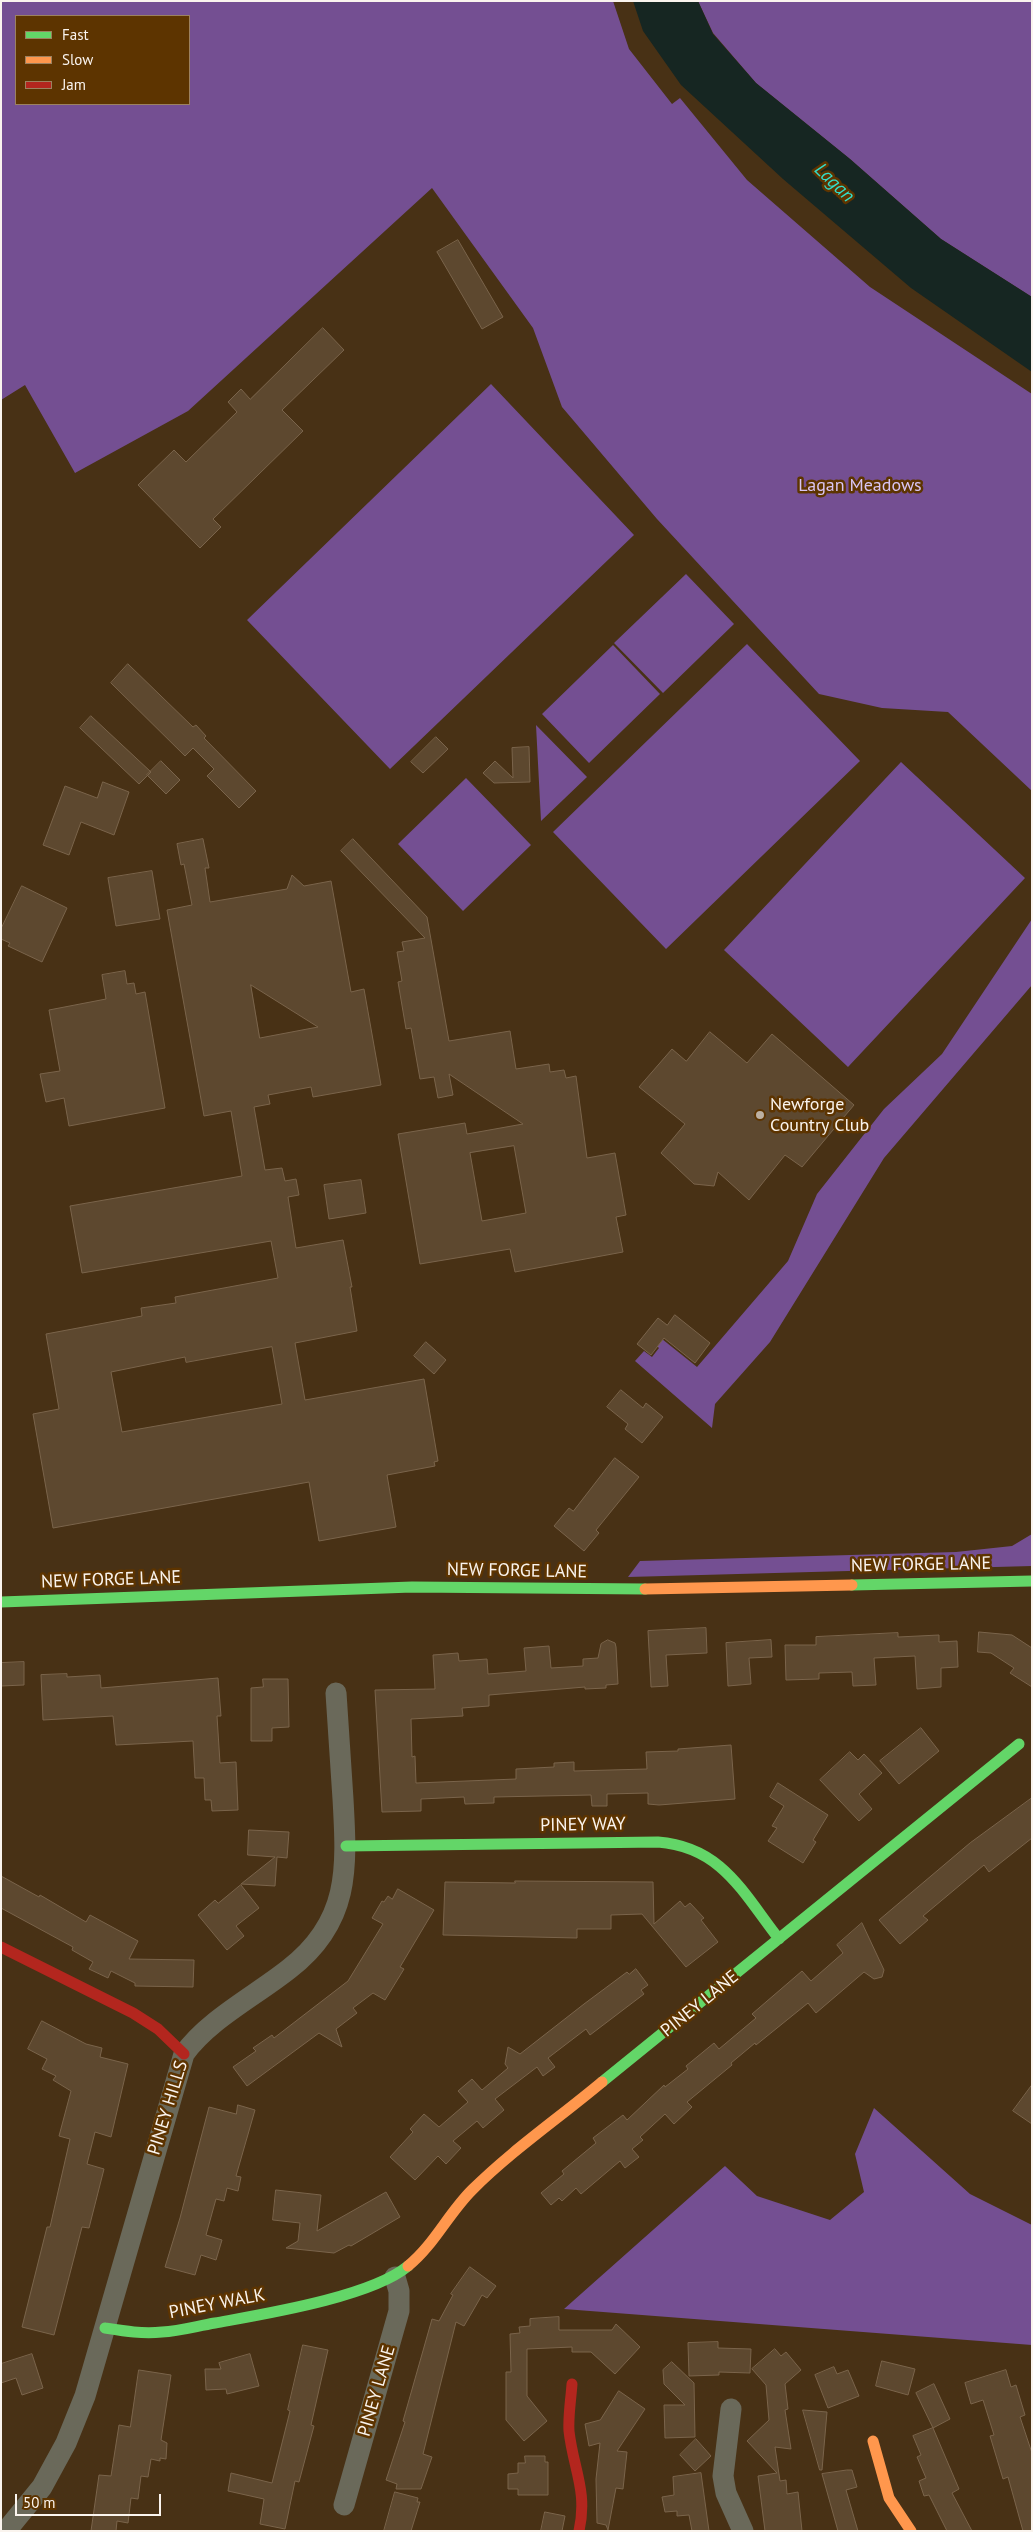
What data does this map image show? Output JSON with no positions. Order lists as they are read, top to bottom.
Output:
{
  "streets": {
    "street": [
      "NEW FORGE LANE",
      "PINEY WAY",
      "PINEY LANE",
      "PINEY HILLS",
      "PINEY WALK"
    ]
  },
  "crossings": [
    ["PINEY WAY", "PINEY LANE"],
    ["PINEY WAY", "PINEY HILLS"],
    ["PINEY LANE", "PINEY WALK"],
    ["PINEY HILLS", "PINEY WALK"]
  ],
  "water": ["Lagan"],
  "parks": ["Lagan Meadows"],
  "places": ["Newforge Country Club"],
  "legend": ["Fast", "Slow", "Jam"],
  "scale_bar": "50 m"
}
